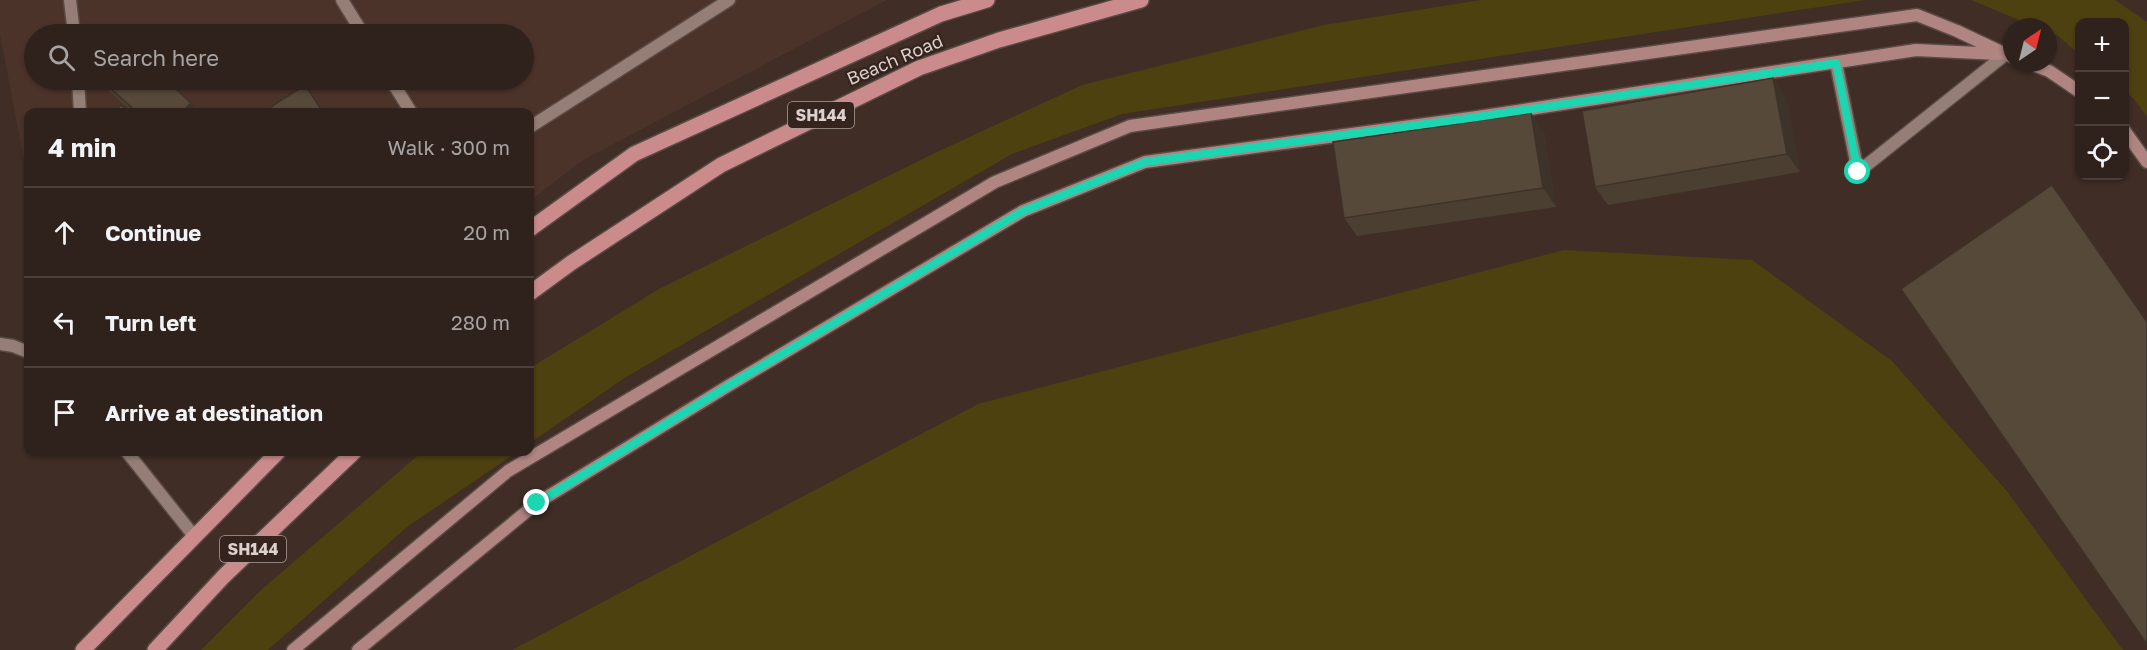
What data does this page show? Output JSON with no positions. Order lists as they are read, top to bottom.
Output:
{
  "streets": {
    "main road": ["Beach Road", "SH144"]
  },
  "north": "top right",
  "page": {
    "map_buttons": ["+", "−"],
    "search": "Search here",
    "heading": ["4 min", "Walk · 300 m"],
    "list": [
      ["Continue", "20 m"],
      ["Turn left", "280 m"],
      "Arrive at destination"
    ]
  }
}
